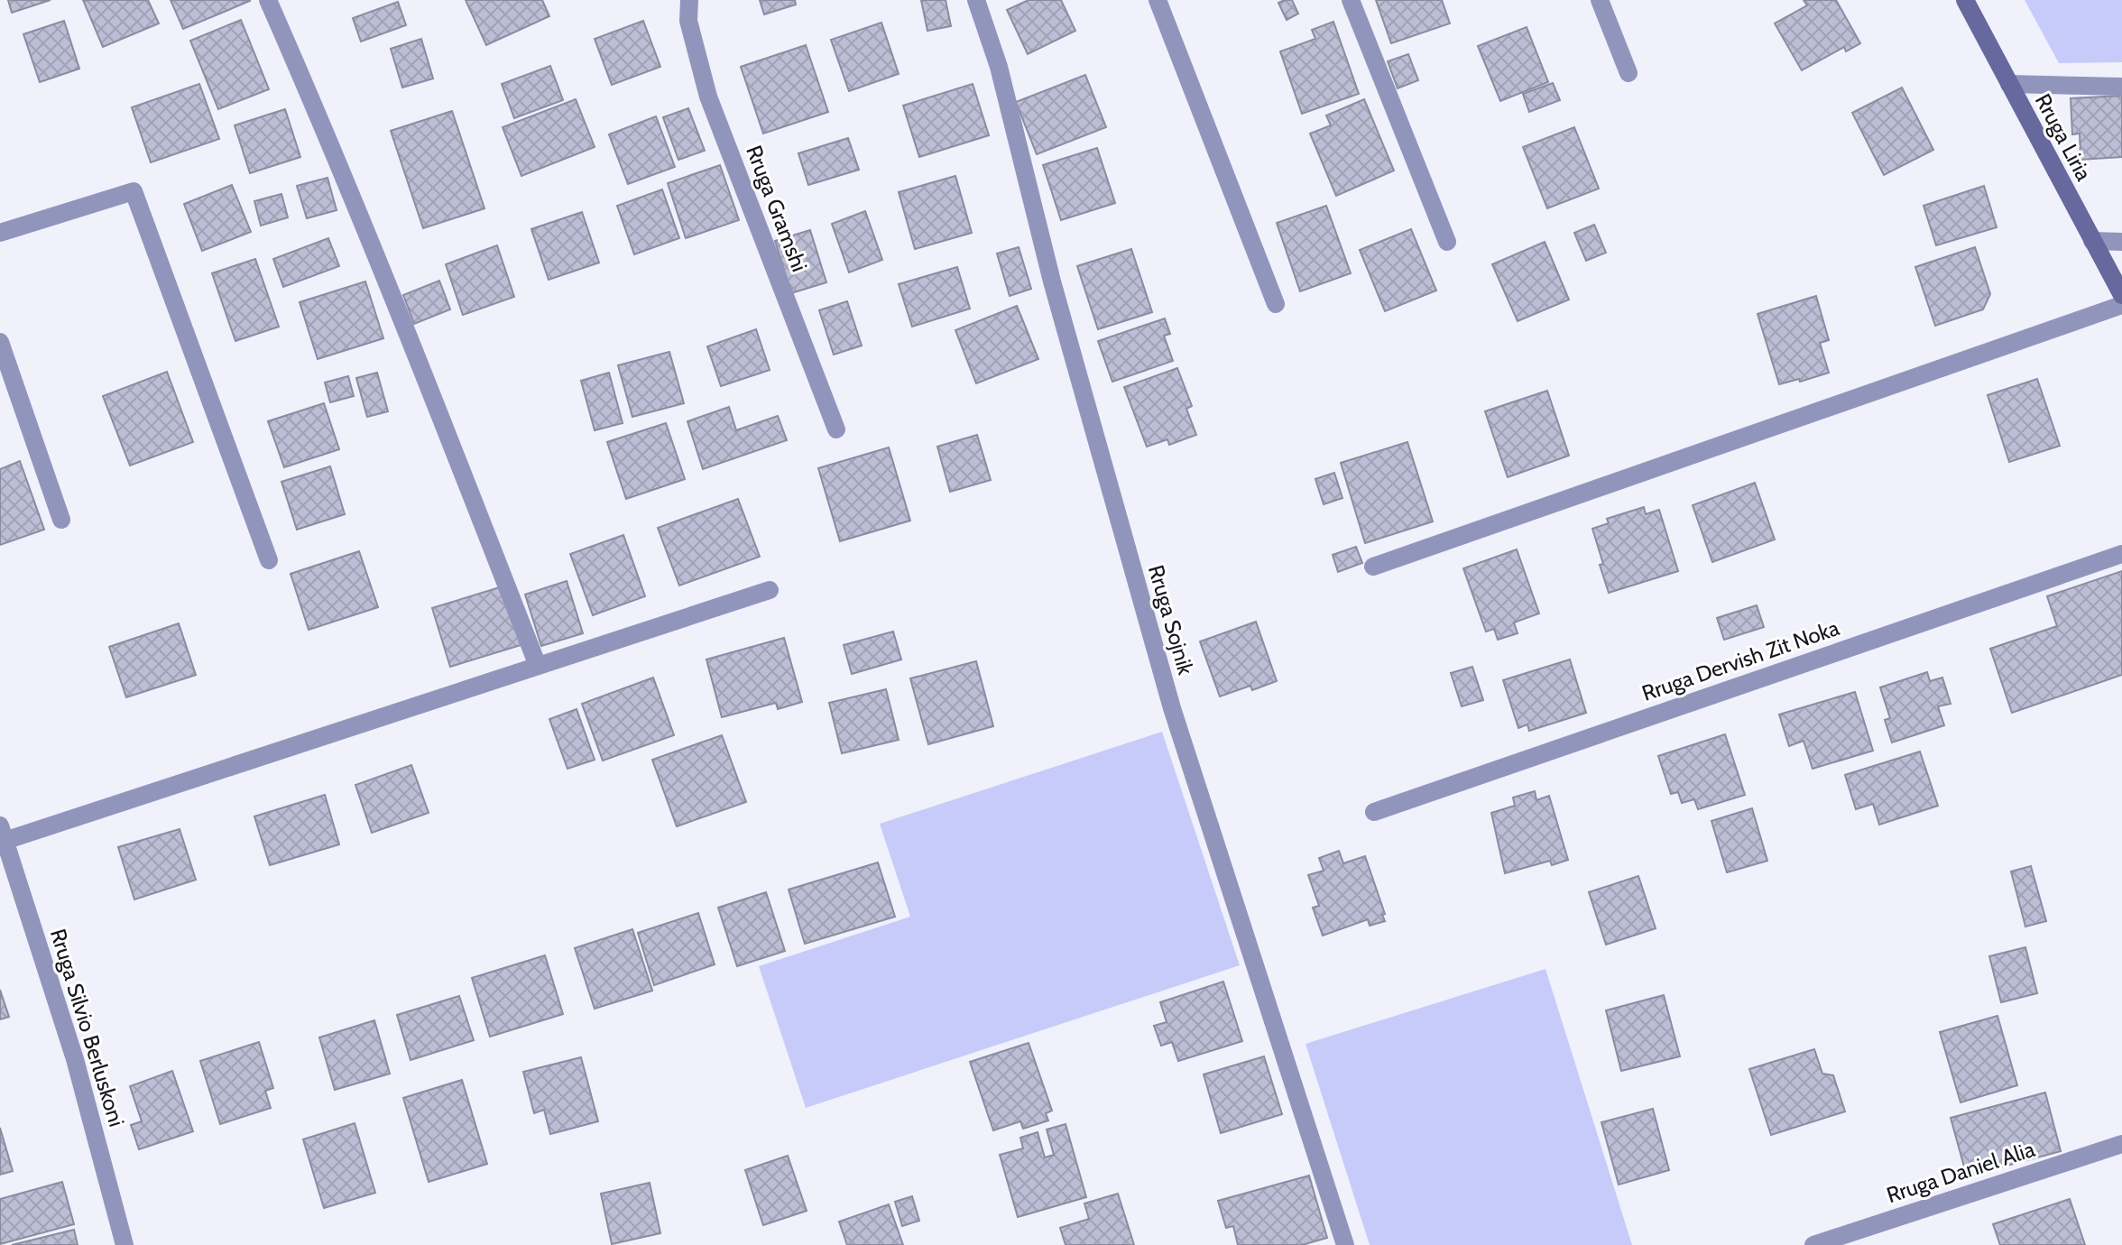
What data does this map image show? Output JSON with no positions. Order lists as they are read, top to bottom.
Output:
{
  "streets": {
    "main road": ["Rruga Liria"],
    "street": [
      "Rruga Gramshi",
      "Rruga Sojnik",
      "Rruga Dervish Zit Noka",
      "Rruga Silvio Berluskoni",
      "Rruga Daniel Alia"
    ]
  }
}
